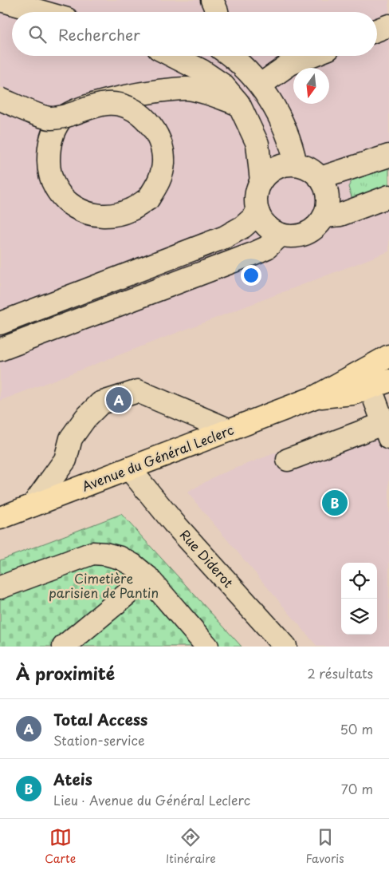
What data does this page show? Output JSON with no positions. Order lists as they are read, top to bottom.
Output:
{
  "streets": {
    "main road": ["Avenue du Général Leclerc"],
    "street": ["Rue Diderot"]
  },
  "crossings": [
    ["Avenue du Général Leclerc", "Rue Diderot"]
  ],
  "parks": ["Cimetière parisien de Pantin"],
  "north": "bottom",
  "page": {
    "search": "Rechercher",
    "pins": ["A", "B"],
    "heading": ["À proximité", "2 résultats"],
    "list": [
      {
        "mark": "A",
        "name": "Total Access",
        "note": "Station-service",
        "value": "50 m"
      },
      {
        "mark": "B",
        "name": "Ateis",
        "note": "Lieu · Avenue du Général Leclerc",
        "value": "70 m"
      }
    ],
    "nav": ["Carte", "Itinéraire", "Favoris"]
  }
}
